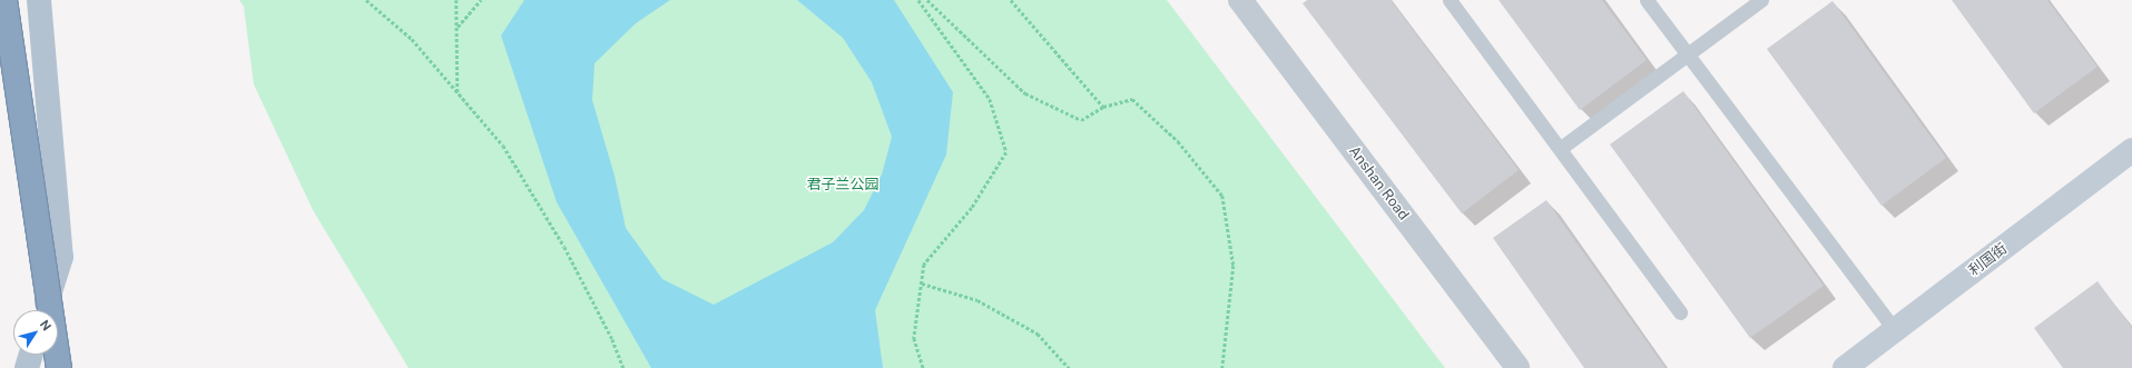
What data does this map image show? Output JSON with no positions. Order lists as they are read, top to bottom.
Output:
{
  "streets": {
    "street": ["Anshan Road", "利国街"]
  },
  "parks": ["君子兰公园"],
  "north": "top right"
}
